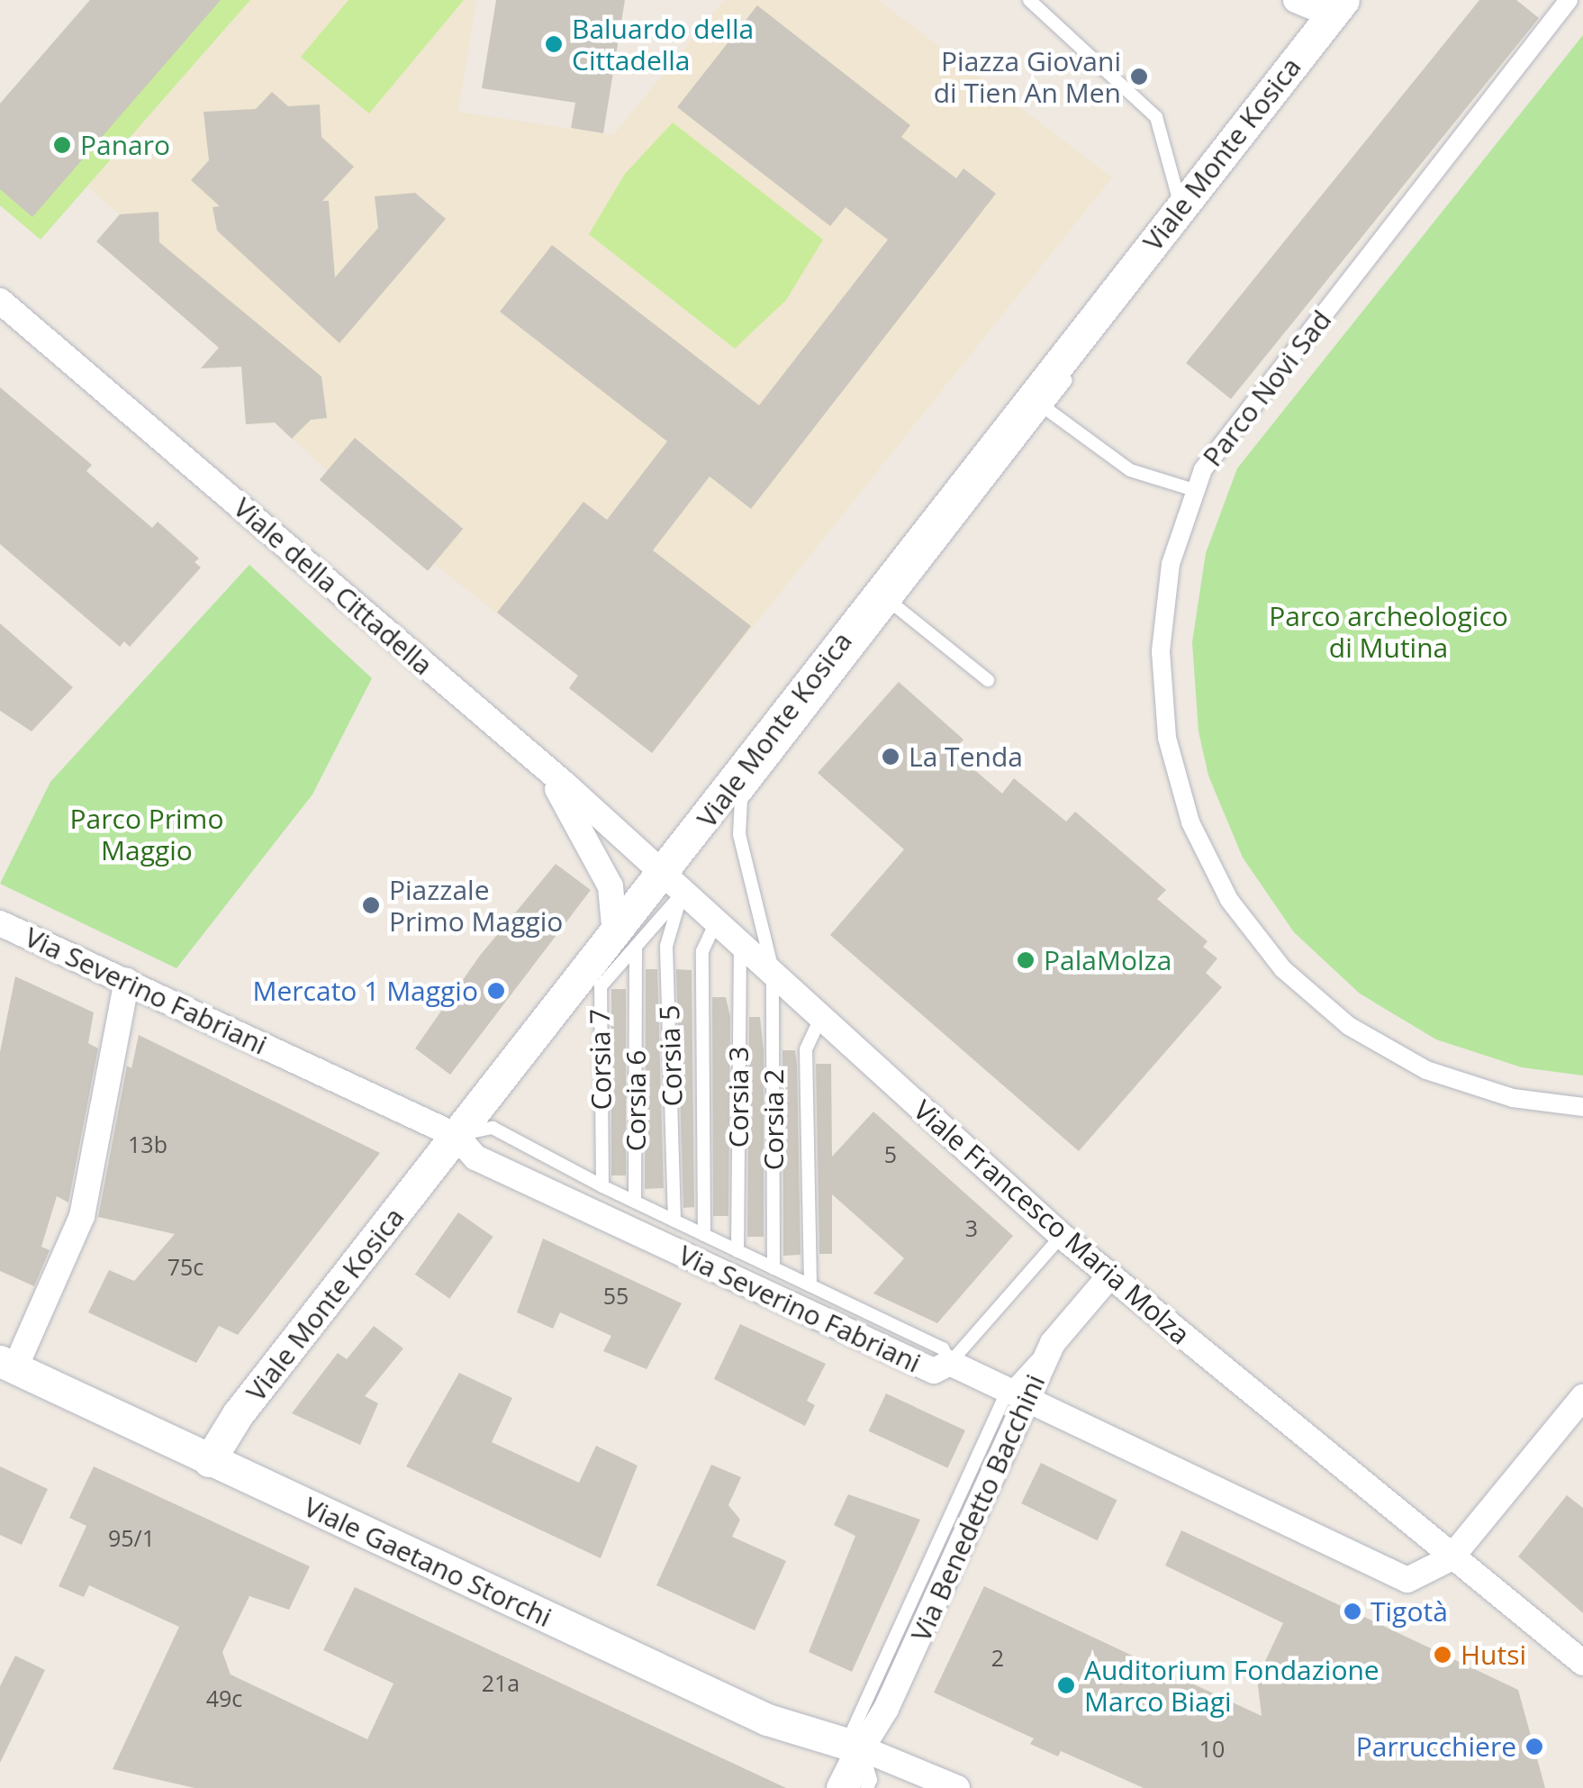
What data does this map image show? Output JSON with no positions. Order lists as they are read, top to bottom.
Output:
{
  "streets": {
    "street": [
      "Viale Monte Kosica",
      "Parco Novi Sad",
      "Viale della Cittadella",
      "Via Severino Fabriani",
      "Viale Francesco Maria Molza",
      "Via Benedetto Bacchini",
      "Viale Gaetano Storchi"
    ],
    "lane": [
      "Corsia 5",
      "Corsia 7",
      "Corsia 3",
      "Corsia 6",
      "Corsia 2"
    ]
  },
  "crossings": [
    ["Viale Monte Kosica", "Viale della Cittadella"],
    ["Viale Monte Kosica", "Via Severino Fabriani"],
    ["Viale Monte Kosica", "Corsia 5"],
    ["Viale Monte Kosica", "Corsia 7"],
    ["Viale Monte Kosica", "Corsia 6"],
    ["Viale Monte Kosica", "Corsia 2"],
    ["Viale Monte Kosica", "Viale Francesco Maria Molza"],
    ["Viale Monte Kosica", "Viale Gaetano Storchi"],
    ["Viale della Cittadella", "Corsia 5"],
    ["Viale della Cittadella", "Viale Francesco Maria Molza"],
    ["Via Severino Fabriani", "Viale Francesco Maria Molza"],
    ["Via Severino Fabriani", "Via Benedetto Bacchini"],
    ["Corsia 5", "Viale Francesco Maria Molza"],
    ["Corsia 7", "Corsia 6"],
    ["Corsia 3", "Viale Francesco Maria Molza"],
    ["Corsia 2", "Viale Francesco Maria Molza"],
    ["Viale Francesco Maria Molza", "Via Benedetto Bacchini"],
    ["Via Benedetto Bacchini", "Viale Gaetano Storchi"]
  ],
  "parks": ["Parco archeologico di Mutina", "Parco Primo Maggio"],
  "places": [
    "Baluardo della Cittadella",
    "Piazza Giovani di Tien An Men",
    "Panaro",
    "La Tenda",
    "Piazzale Primo Maggio",
    "PalaMolza",
    "Mercato 1 Maggio",
    "Tigotà",
    "Hutsi",
    "Auditorium Fondazione Marco Biagi",
    "Parrucchiere"
  ],
  "house_numbers": [
    "13b",
    "5",
    "3",
    "75c",
    "55",
    "95/1",
    "2",
    "21a",
    "49c",
    "10"
  ]
}
